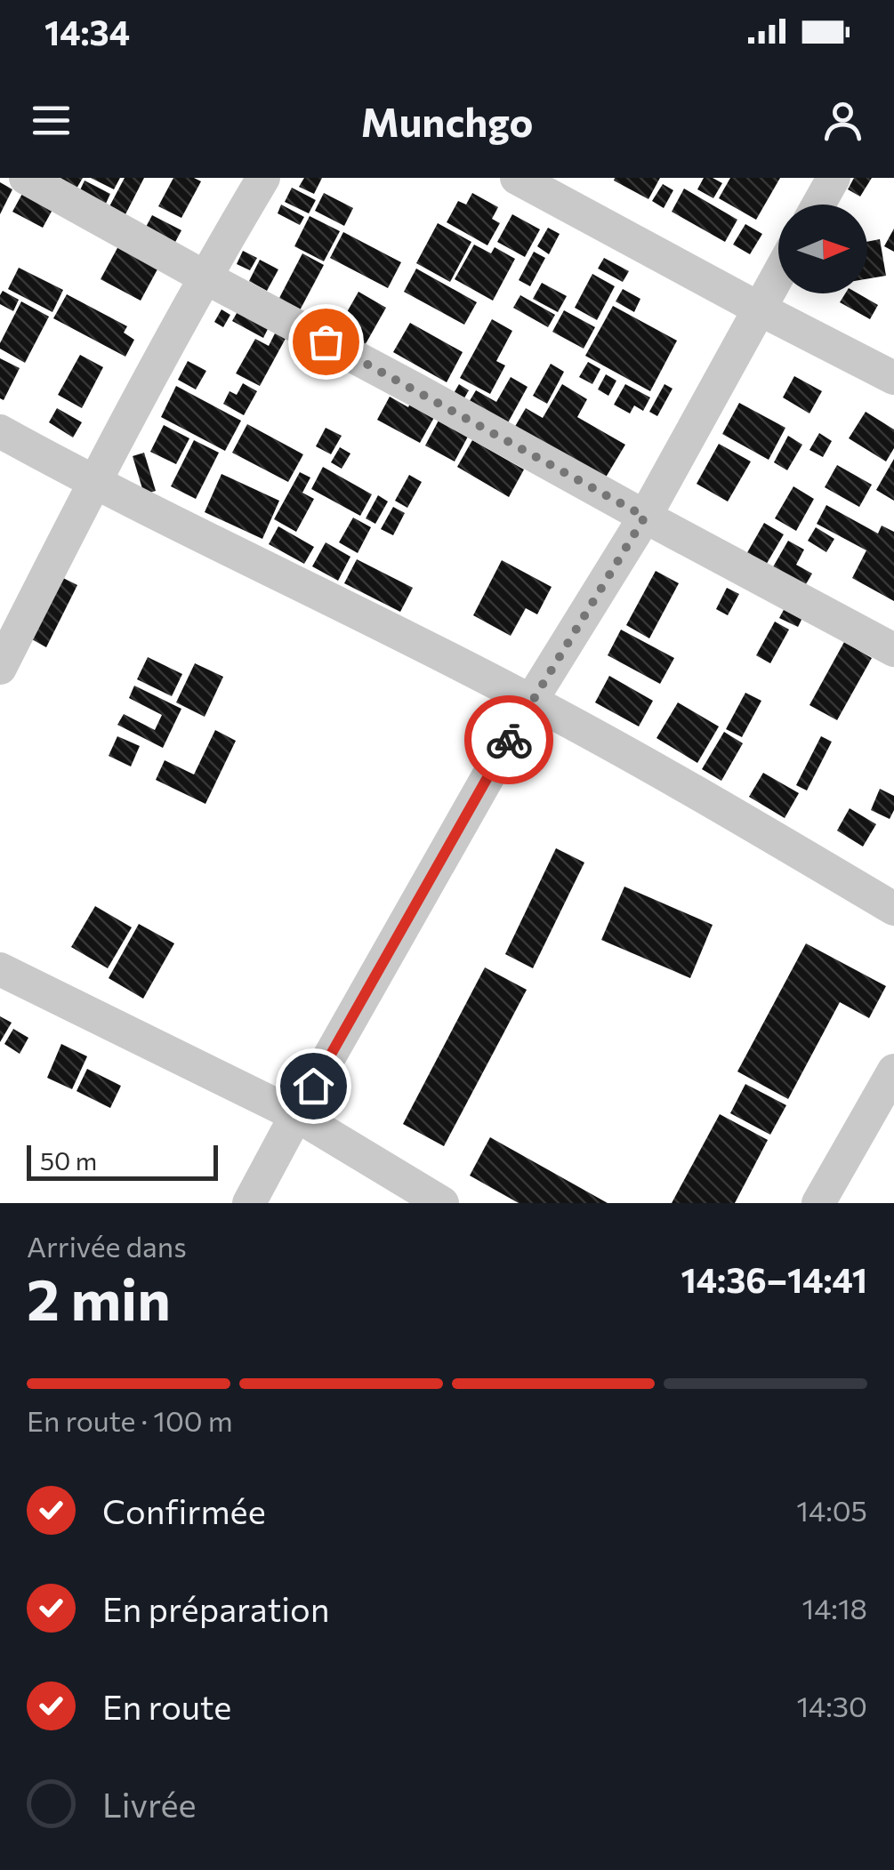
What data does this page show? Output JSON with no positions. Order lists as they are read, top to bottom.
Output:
{
  "scale_bar": "50 m",
  "north": "right",
  "page": {
    "status": "14:34",
    "header": "Munchgo",
    "scale": "50 m",
    "heading": ["2 min", "Arrivée dans", "14:36–14:41"],
    "bar": "En route · 100 m",
    "list": [
      ["Confirmée", "14:05"],
      ["En préparation", "14:18"],
      ["En route", "14:30"],
      "Livrée"
    ]
  }
}
